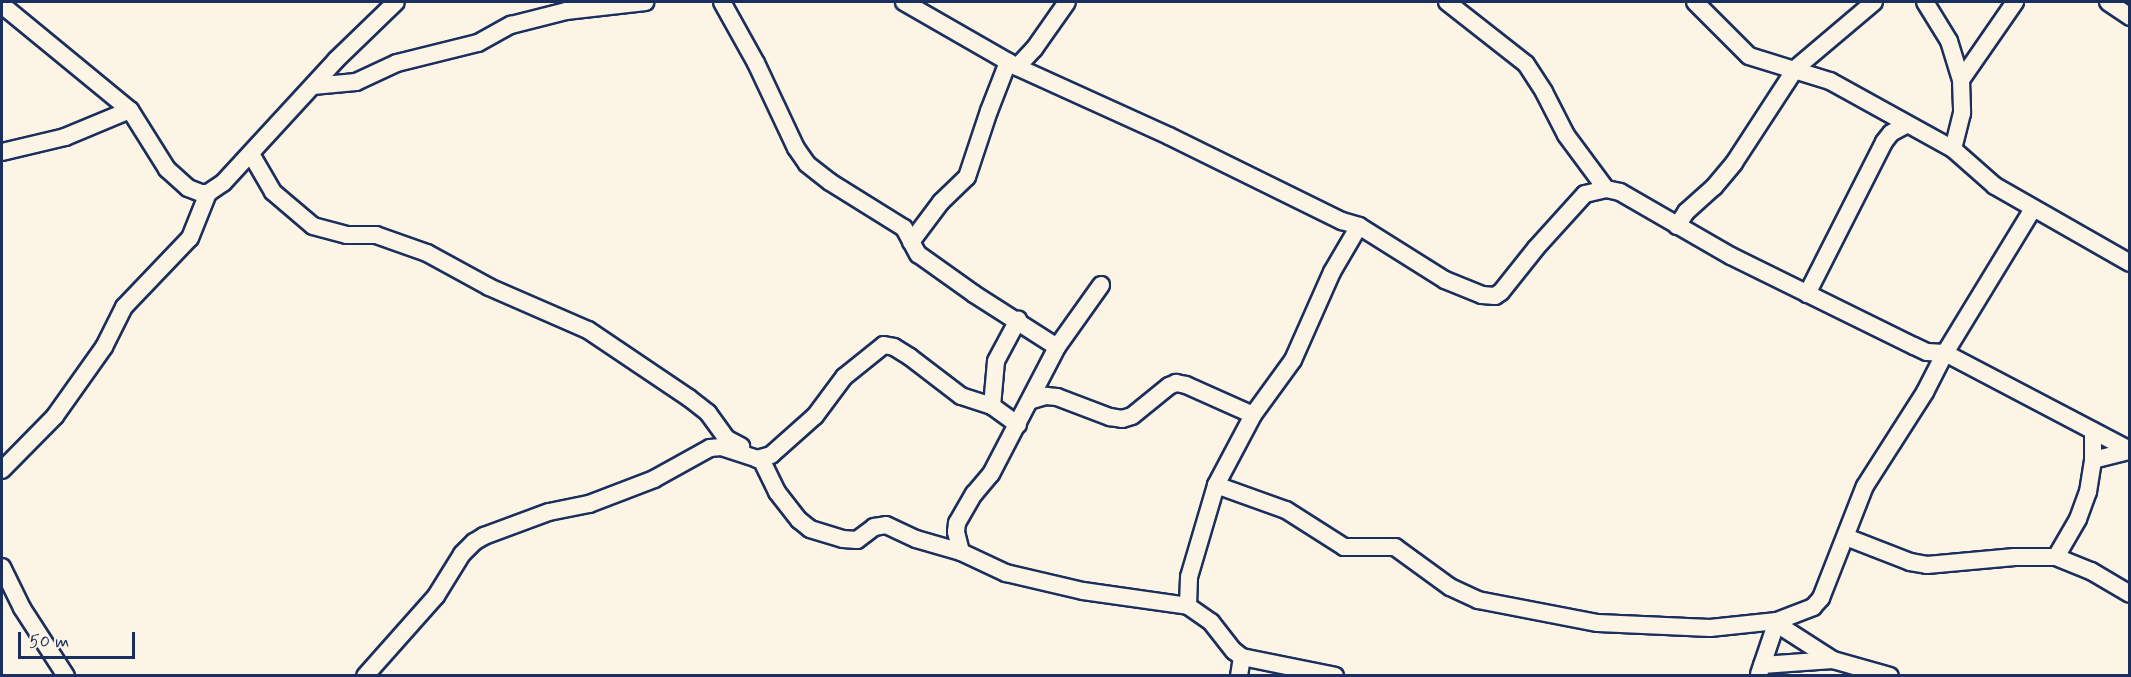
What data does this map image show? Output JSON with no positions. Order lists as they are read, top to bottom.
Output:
{
  "scale_bar": "50 m"
}
